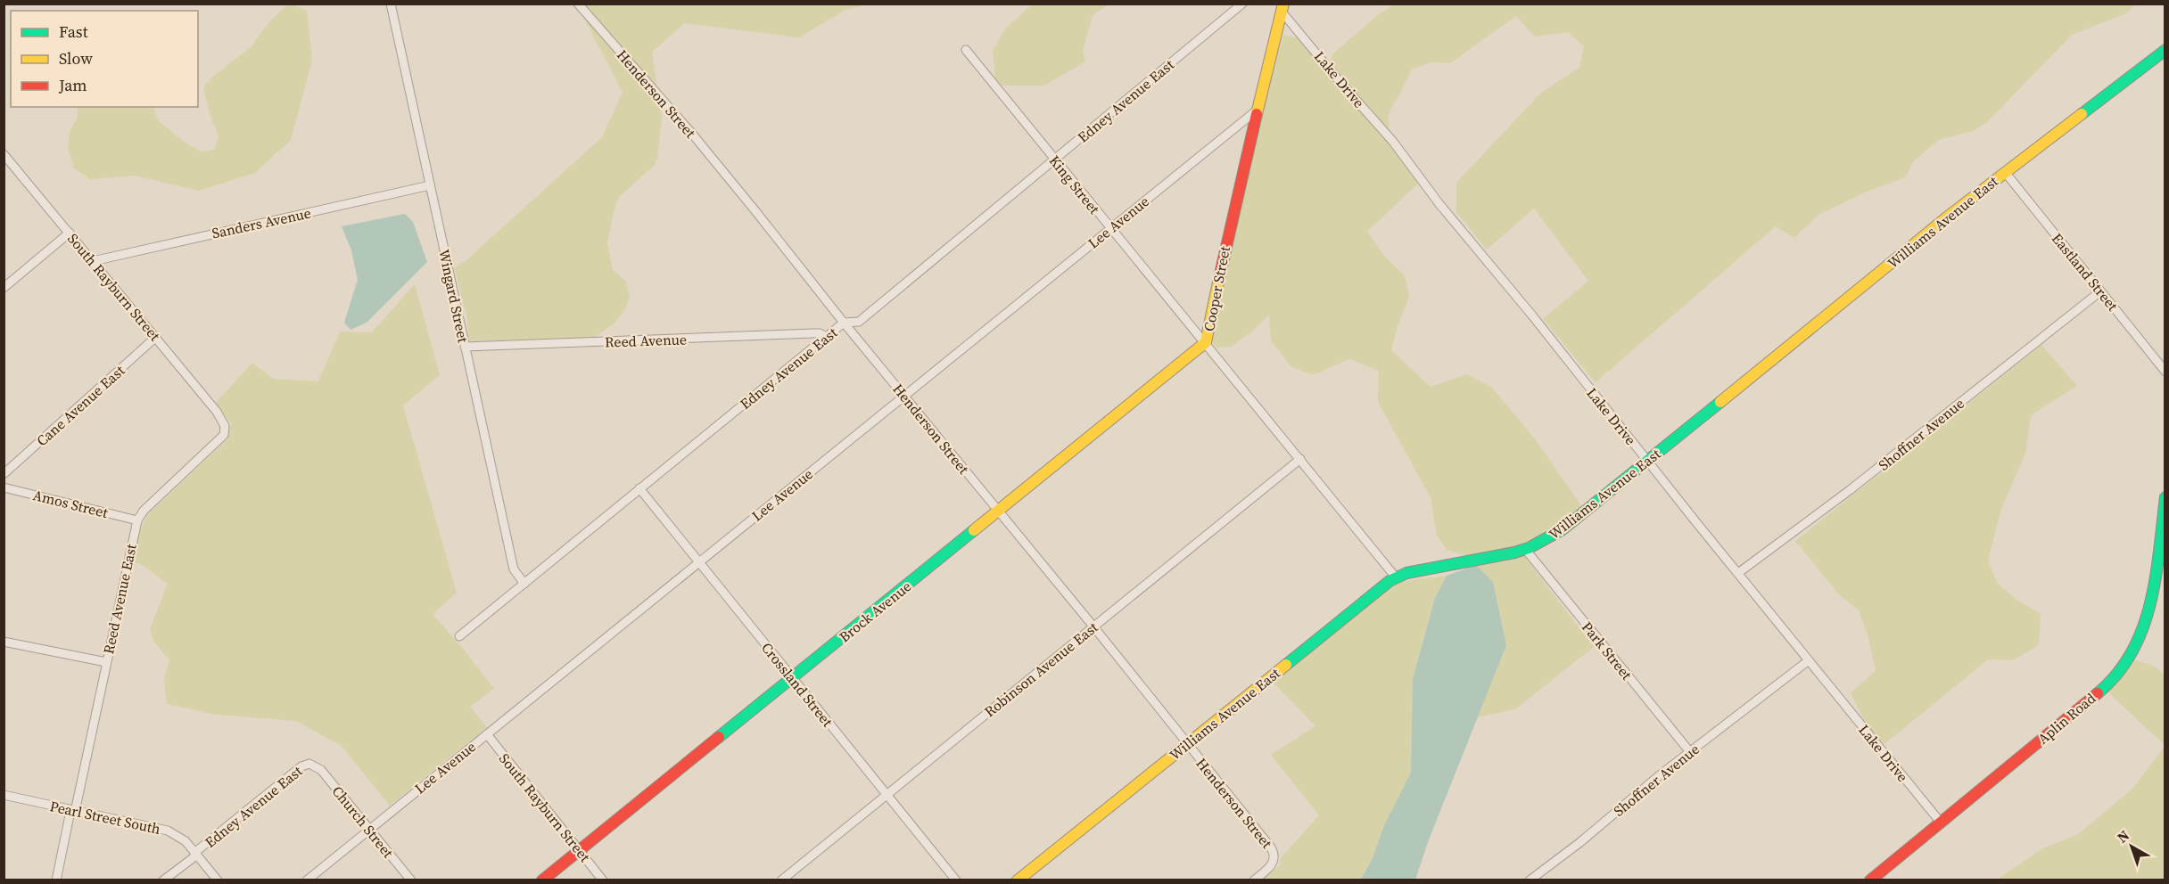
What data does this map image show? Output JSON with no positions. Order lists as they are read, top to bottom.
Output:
{
  "streets": {
    "street": [
      "Lake Drive",
      "Henderson Street",
      "Edney Avenue East",
      "King Street",
      "Lee Avenue",
      "Williams Avenue East",
      "Sanders Avenue",
      "Eastland Street",
      "South Rayburn Street",
      "Cooper Street",
      "Wingard Street",
      "Reed Avenue",
      "Cane Avenue East",
      "Shoffner Avenue",
      "Amos Street",
      "Reed Avenue East",
      "Brock Avenue",
      "Park Street",
      "Robinson Avenue East",
      "Crossland Street",
      "Aplin Road",
      "Pearl Street South",
      "Church Street"
    ]
  },
  "crossings": [
    ["Lake Drive", "Williams Avenue East"],
    ["Lake Drive", "Cooper Street"],
    ["Lake Drive", "Shoffner Avenue"],
    ["Lake Drive", "Aplin Road"],
    ["Henderson Street", "Edney Avenue East"],
    ["Henderson Street", "Lee Avenue"],
    ["Henderson Street", "Williams Avenue East"],
    ["Henderson Street", "Brock Avenue"],
    ["Henderson Street", "Robinson Avenue East"],
    ["Edney Avenue East", "King Street"],
    ["Edney Avenue East", "Wingard Street"],
    ["Edney Avenue East", "Reed Avenue"],
    ["Edney Avenue East", "Crossland Street"],
    ["Edney Avenue East", "Pearl Street South"],
    ["Edney Avenue East", "Church Street"],
    ["King Street", "Lee Avenue"],
    ["King Street", "Cooper Street"],
    ["King Street", "Brock Avenue"],
    ["Lee Avenue", "South Rayburn Street"],
    ["Lee Avenue", "Cooper Street"],
    ["Lee Avenue", "Crossland Street"],
    ["Lee Avenue", "Church Street"],
    ["Williams Avenue East", "Eastland Street"],
    ["Williams Avenue East", "Cooper Street"],
    ["Williams Avenue East", "Park Street"],
    ["Sanders Avenue", "South Rayburn Street"],
    ["Sanders Avenue", "Wingard Street"],
    ["Eastland Street", "Shoffner Avenue"],
    ["South Rayburn Street", "Cane Avenue East"],
    ["South Rayburn Street", "Reed Avenue East"],
    ["South Rayburn Street", "Brock Avenue"],
    ["Cooper Street", "Brock Avenue"],
    ["Cooper Street", "Robinson Avenue East"],
    ["Wingard Street", "Reed Avenue"],
    ["Shoffner Avenue", "Park Street"],
    ["Amos Street", "Reed Avenue East"],
    ["Reed Avenue East", "Pearl Street South"],
    ["Brock Avenue", "Crossland Street"],
    ["Robinson Avenue East", "Crossland Street"]
  ],
  "legend": ["Fast", "Slow", "Jam"],
  "north": "top left"
}
